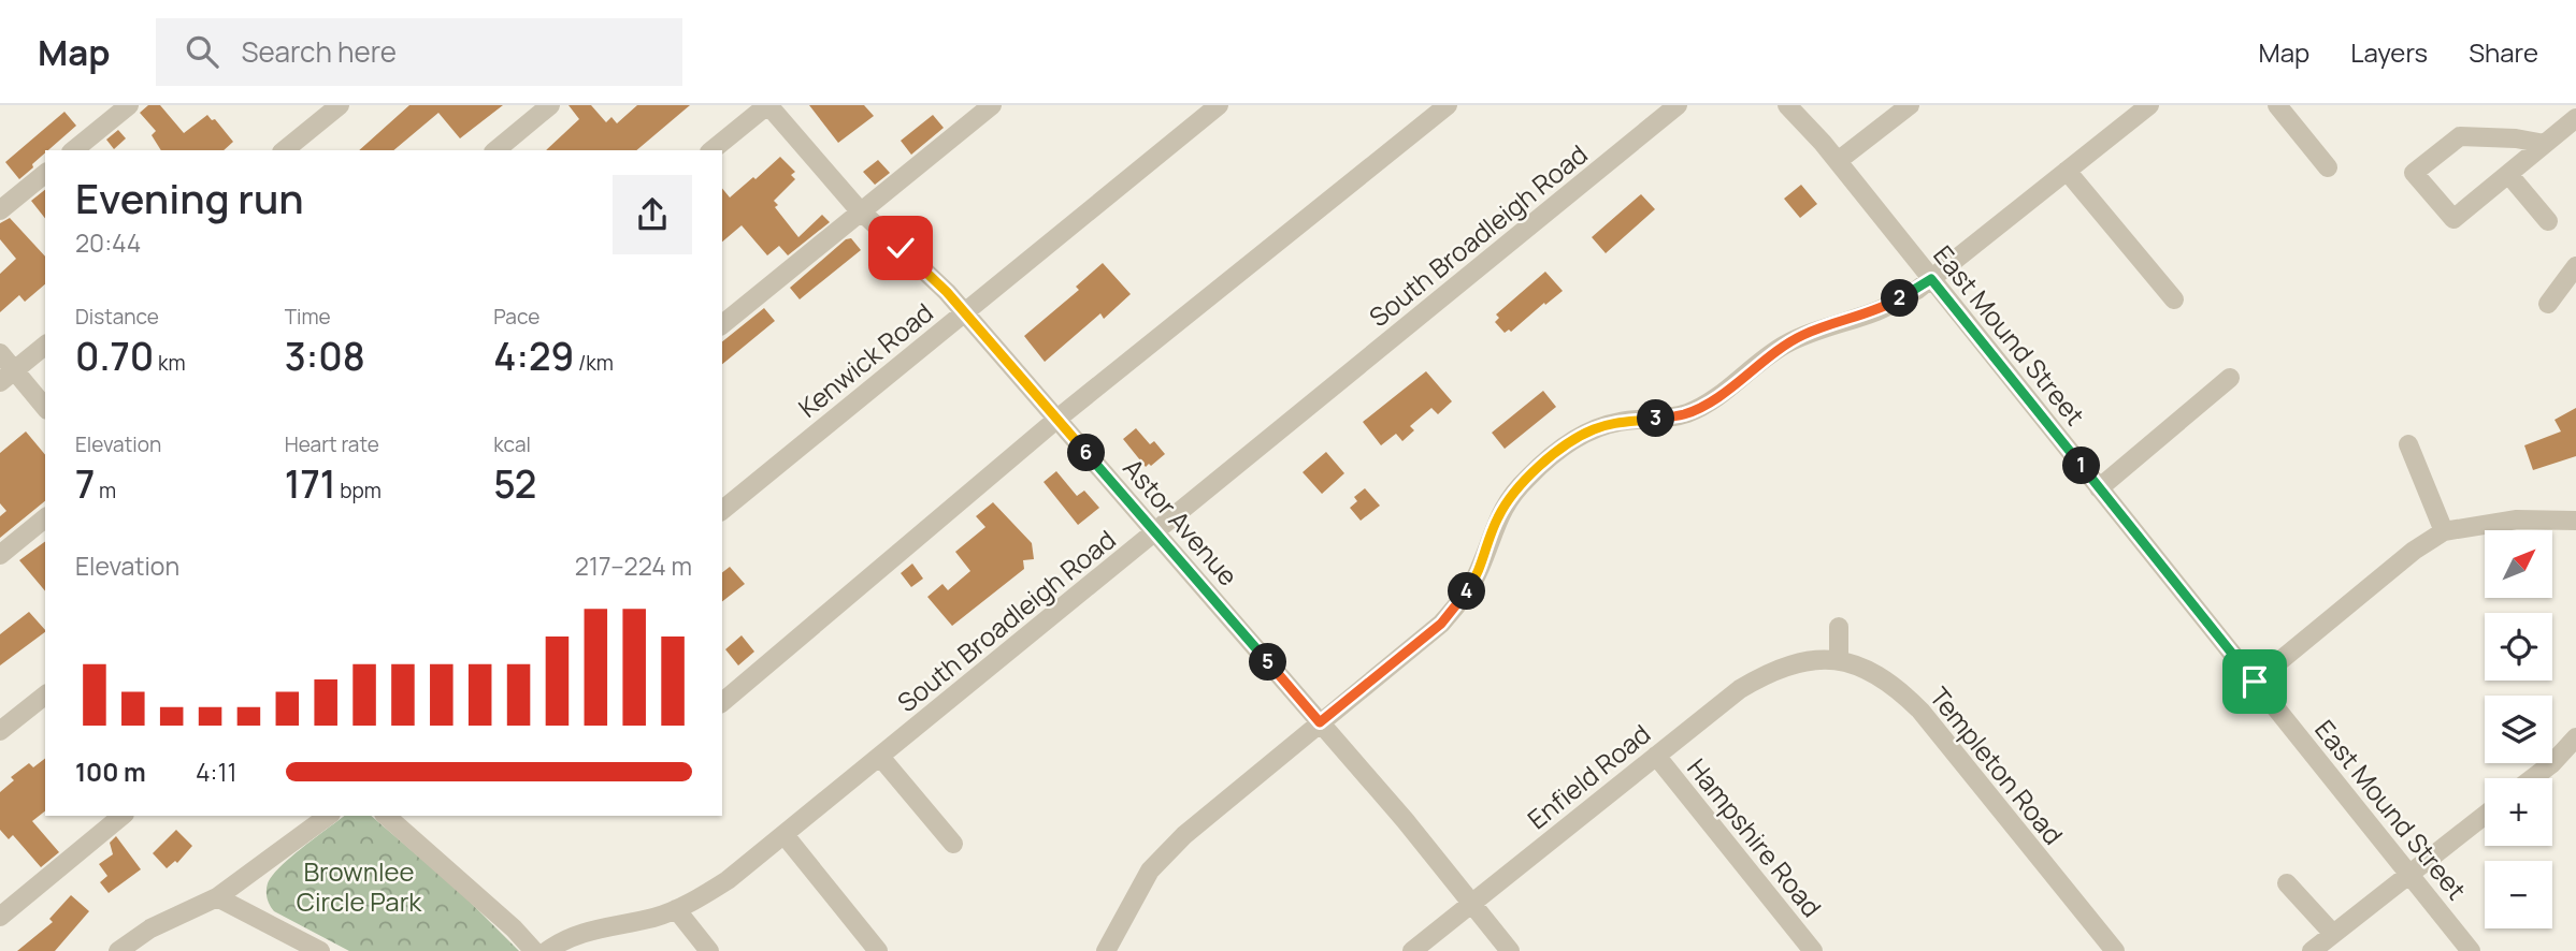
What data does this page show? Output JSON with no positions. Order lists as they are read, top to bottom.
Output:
{
  "streets": {
    "street": [
      "South Broadleigh Road",
      "East Mound Street",
      "Kenwick Road",
      "Astor Avenue",
      "Templeton Road",
      "Enfield Road",
      "Hampshire Road"
    ]
  },
  "crossings": [
    ["South Broadleigh Road", "Astor Avenue"],
    ["Kenwick Road", "Astor Avenue"],
    ["Astor Avenue", "Enfield Road"],
    ["Templeton Road", "Enfield Road"],
    ["Enfield Road", "Hampshire Road"]
  ],
  "parks": ["Brownlee Circle Park"],
  "north": "top right",
  "page": {
    "header": "Map",
    "search": "Search here",
    "nav": ["Map", "Layers", "Share"],
    "heading": ["Evening run", "20:44"],
    "stats": [
      ["Distance", "0.70 km"],
      ["Time", "3:08"],
      ["Pace", "4:29 /km"],
      ["Elevation", "7 m"],
      ["Heart rate", "171 bpm"],
      ["kcal", "52"]
    ],
    "pins": [
      "2",
      "3",
      "6",
      "1",
      "4",
      "5"
    ],
    "map_buttons": ["+", "−"],
    "chart": ["Elevation", "217–224 m"],
    "list": [
      {
        "name": "100 m",
        "note": "4:11"
      }
    ]
  }
}
